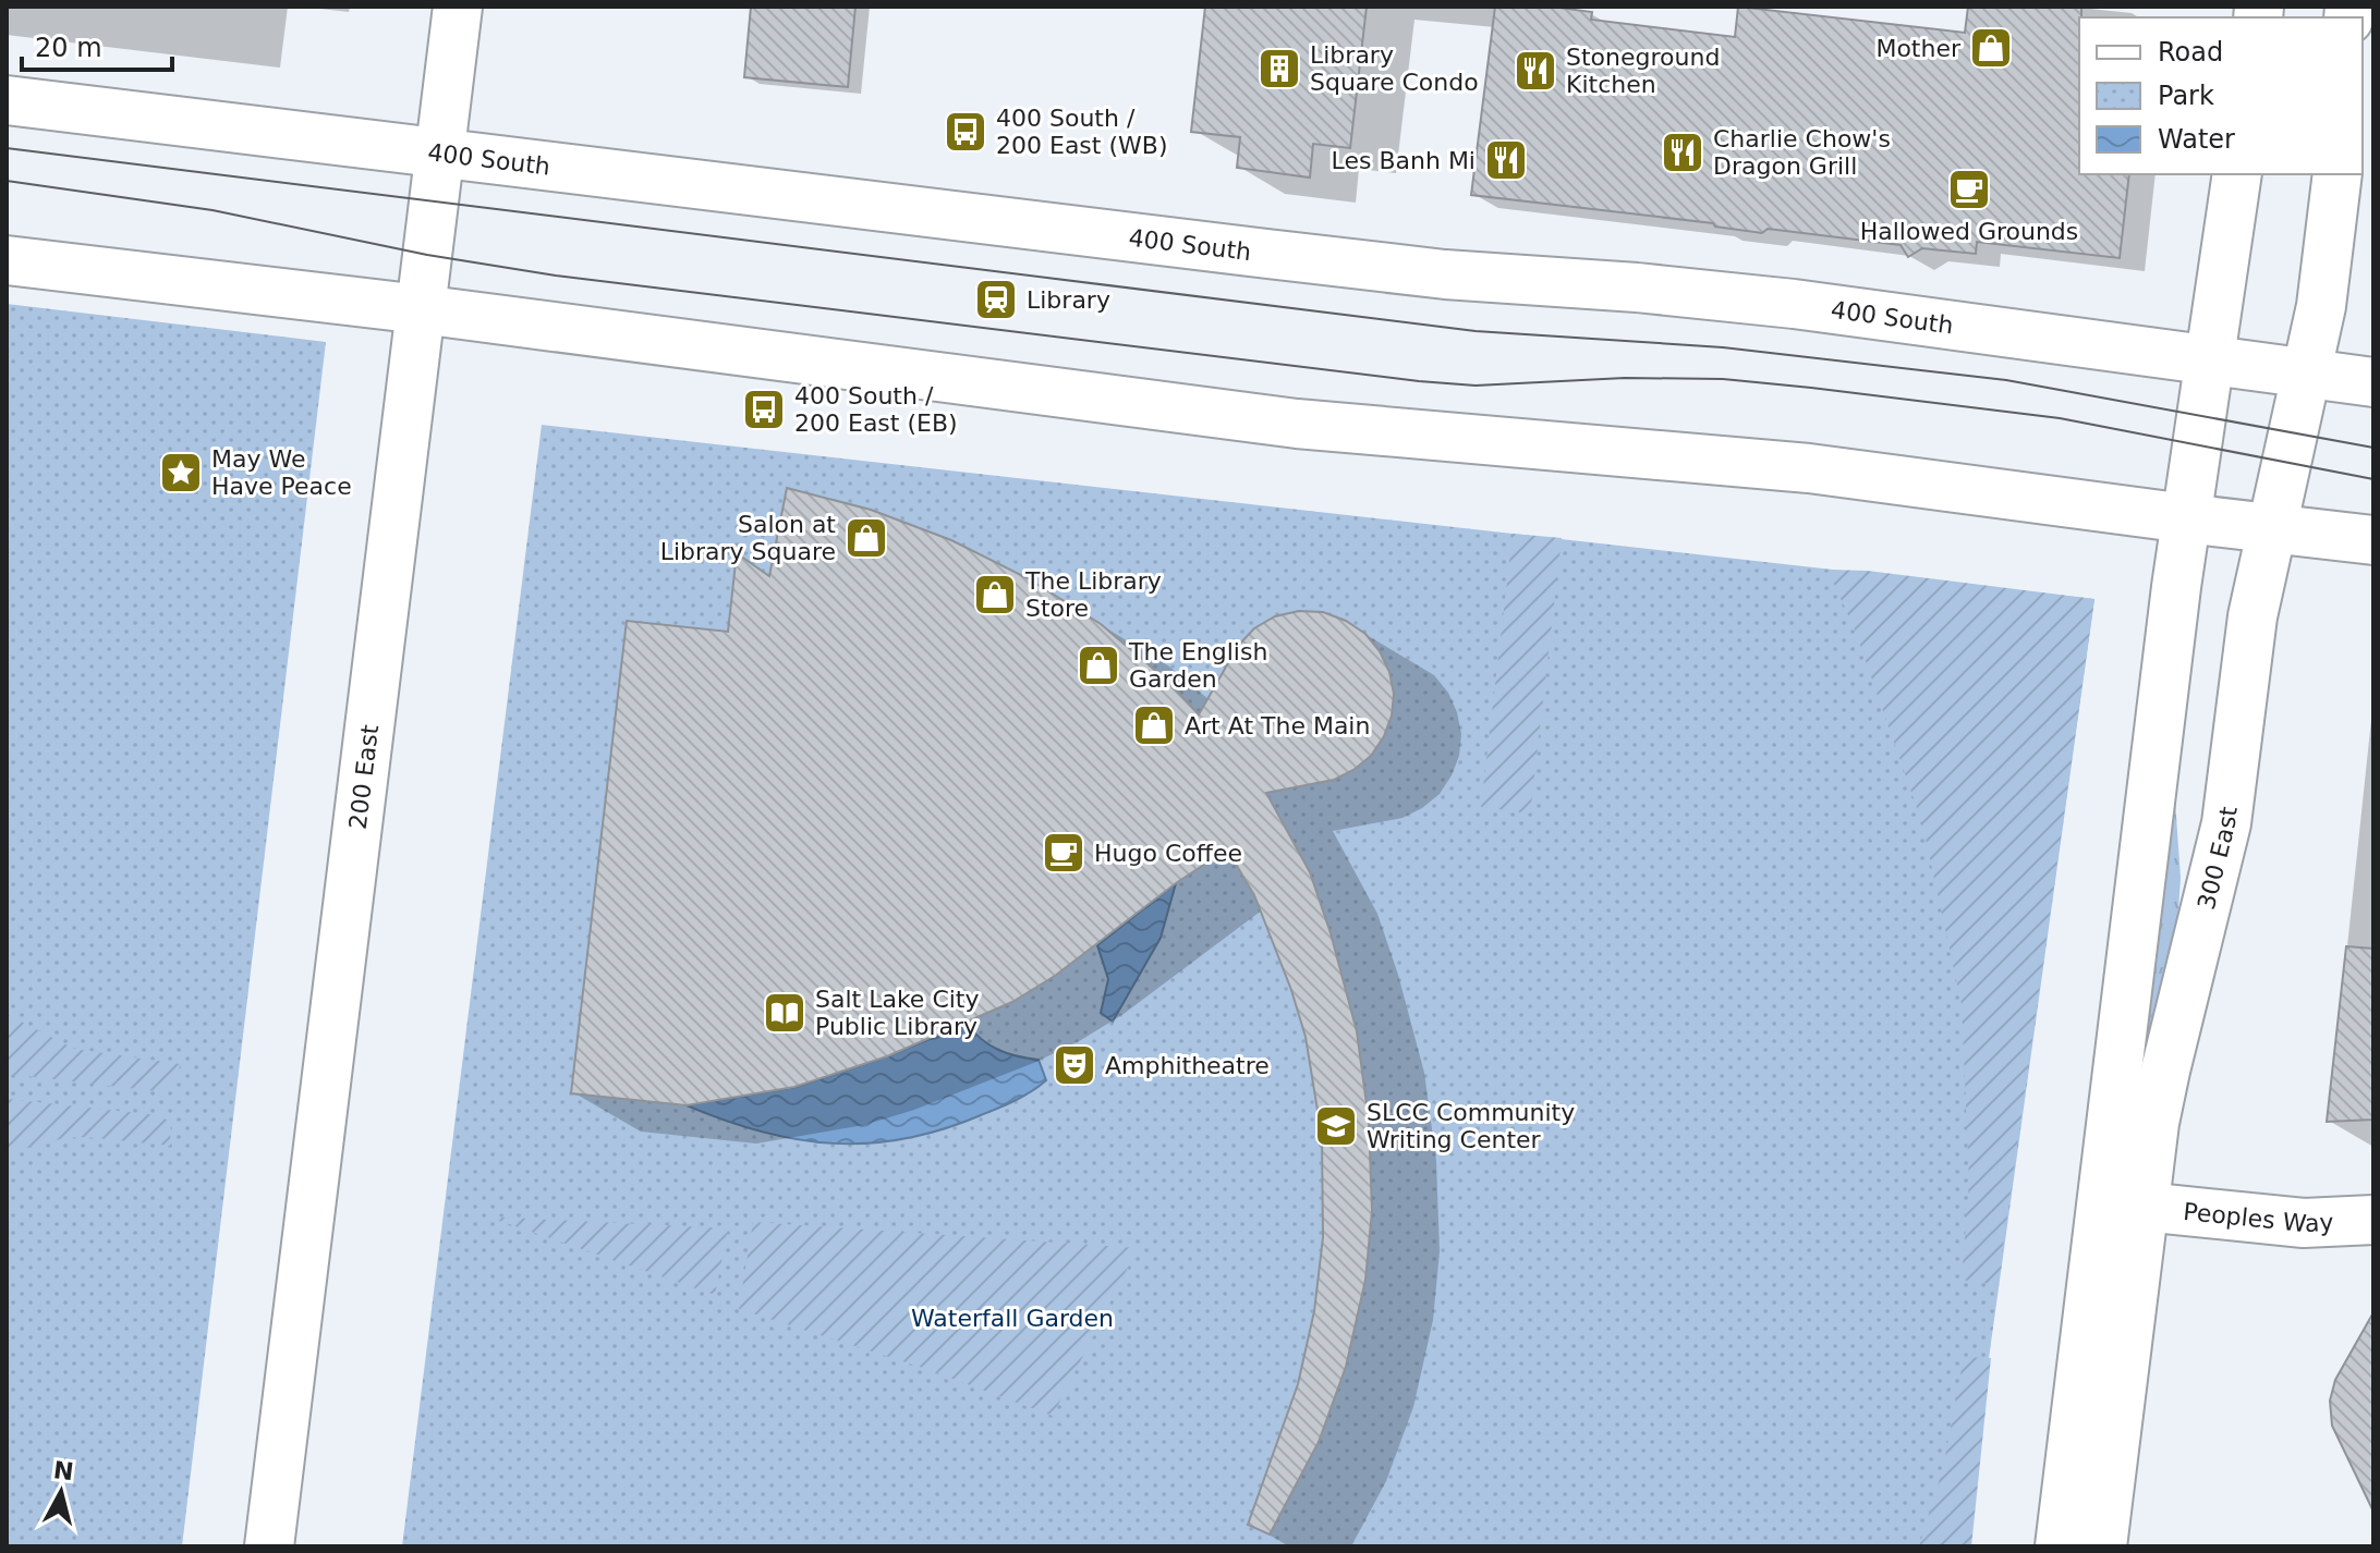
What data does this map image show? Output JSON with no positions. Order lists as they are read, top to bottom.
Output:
{
  "streets": {
    "main road": [
      "400 South",
      "200 East",
      "300 East",
      "Peoples Way"
    ]
  },
  "crossings": [
    ["400 South", "200 East"],
    ["400 South", "300 East"],
    ["300 East", "Peoples Way"]
  ],
  "parks": ["Waterfall Garden"],
  "places": {
    "shop": [
      "Mother",
      "Salon at Library Square",
      "The Library Store",
      "The English Garden",
      "Art At The Main"
    ],
    "building": ["Library Square Condo"],
    "restaurant": ["Stoneground Kitchen", "Charlie Chow's Dragon Grill", "Les Banh Mi"],
    "bus stop": ["400 South / 200 East (WB)", "400 South / 200 East (EB)"],
    "cafe": ["Hallowed Grounds", "Hugo Coffee"],
    "station": ["Library"],
    "place": ["May We Have Peace"],
    "library": ["Salt Lake City Public Library"],
    "theatre": ["Amphitheatre"],
    "school or university": ["SLCC Community Writing Center"]
  },
  "legend": ["Road", "Park", "Water"],
  "scale_bar": "20 m",
  "north": "top"
}
